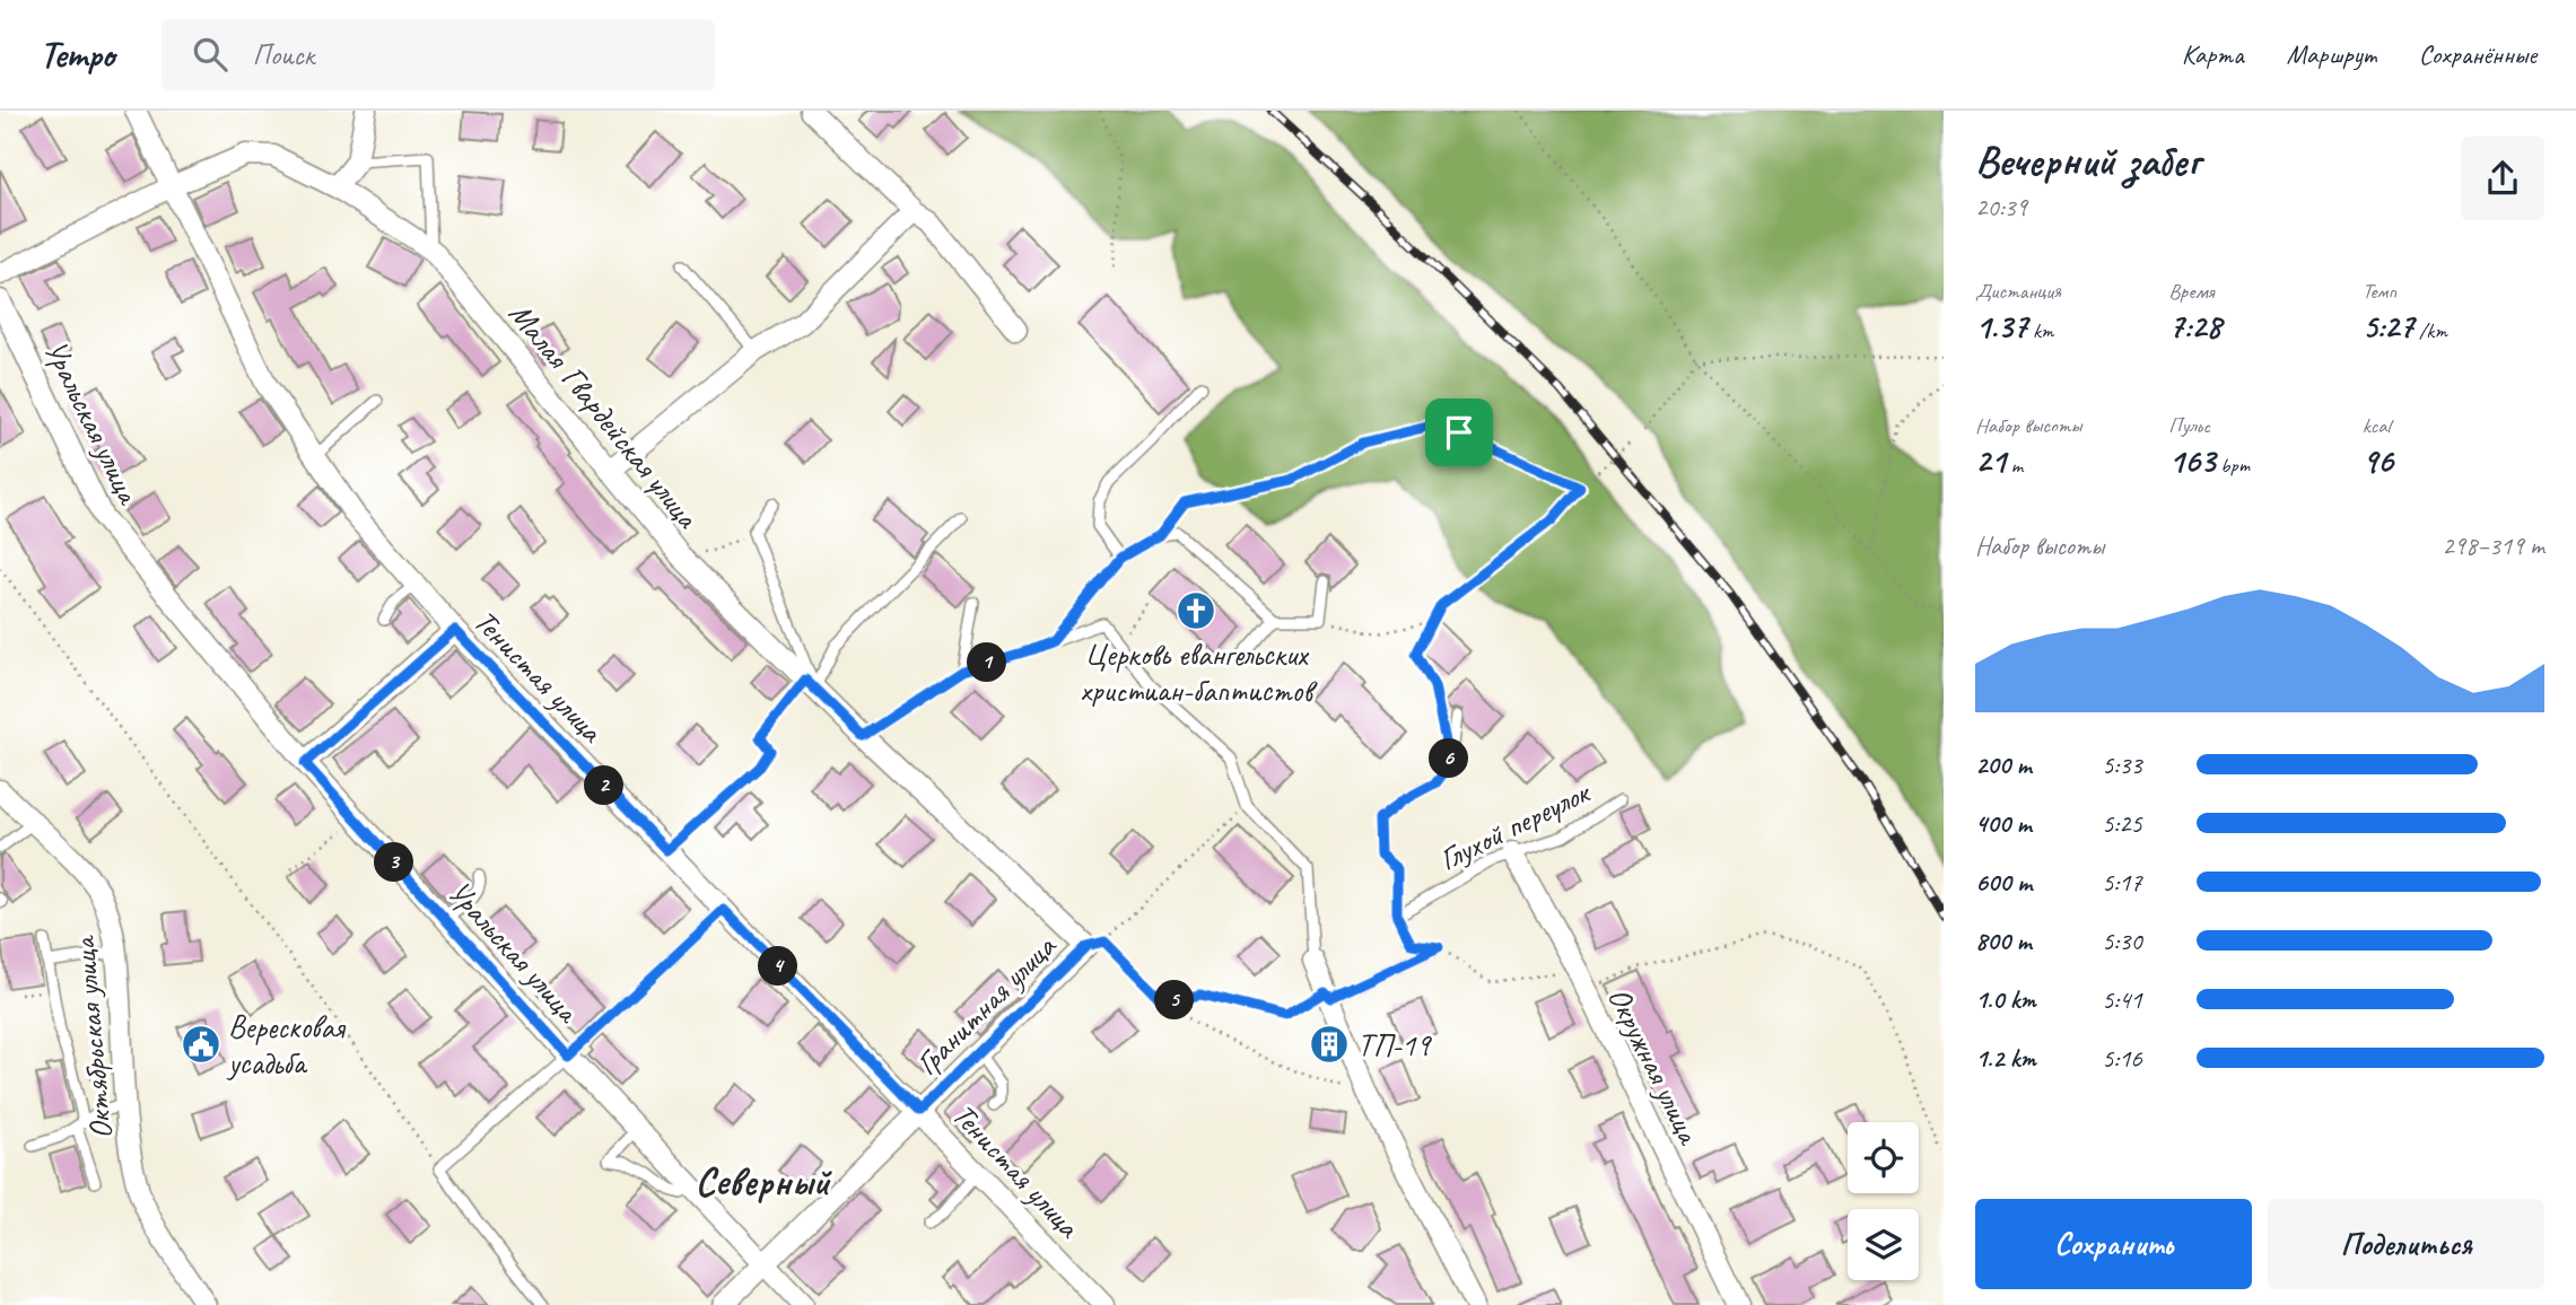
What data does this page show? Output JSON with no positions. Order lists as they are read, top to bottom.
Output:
{
  "streets": {
    "street": [
      "Малая Гвардейская улица",
      "Уральская улица",
      "Тенистая улица",
      "Гранитная улица",
      "Октябрьская улица",
      "Окружная улица"
    ],
    "lane": ["Глухой переулок"]
  },
  "crossings": [
    ["Малая Гвардейская улица", "Тенистая улица"],
    ["Малая Гвардейская улица", "Гранитная улица"],
    ["Уральская улица", "Гранитная улица"],
    ["Тенистая улица", "Гранитная улица"],
    ["Глухой переулок", "Окружная улица"]
  ],
  "districts": ["Северный"],
  "places": {
    "church": ["Церковь евангельских христиан-баптистов"],
    "public building": ["Вересковая усадьба"],
    "building": ["ТП-19"]
  },
  "page": {
    "header": "Tempo",
    "search": "Поиск",
    "nav": ["Карта", "Маршрут", "Сохранённые"],
    "heading": ["Вечерний забег", "20:39"],
    "stats": [
      ["Дистанция", "1.37 km"],
      ["Время", "7:28"],
      ["Темп", "5:27 /km"],
      ["Набор высоты", "21 m"],
      ["Пульс", "163 bpm"],
      ["kcal", "96"]
    ],
    "chart": ["Набор высоты", "298–319 m"],
    "pins": [
      "1",
      "6",
      "2",
      "3",
      "4",
      "5"
    ],
    "list": [
      {
        "name": "200 m",
        "note": "5:33"
      },
      {
        "name": "400 m",
        "note": "5:25"
      },
      {
        "name": "600 m",
        "note": "5:17"
      },
      {
        "name": "800 m",
        "note": "5:30"
      },
      {
        "name": "1.0 km",
        "note": "5:41"
      },
      {
        "name": "1.2 km",
        "note": "5:16"
      }
    ],
    "buttons": ["Сохранить", "Поделиться"]
  }
}
